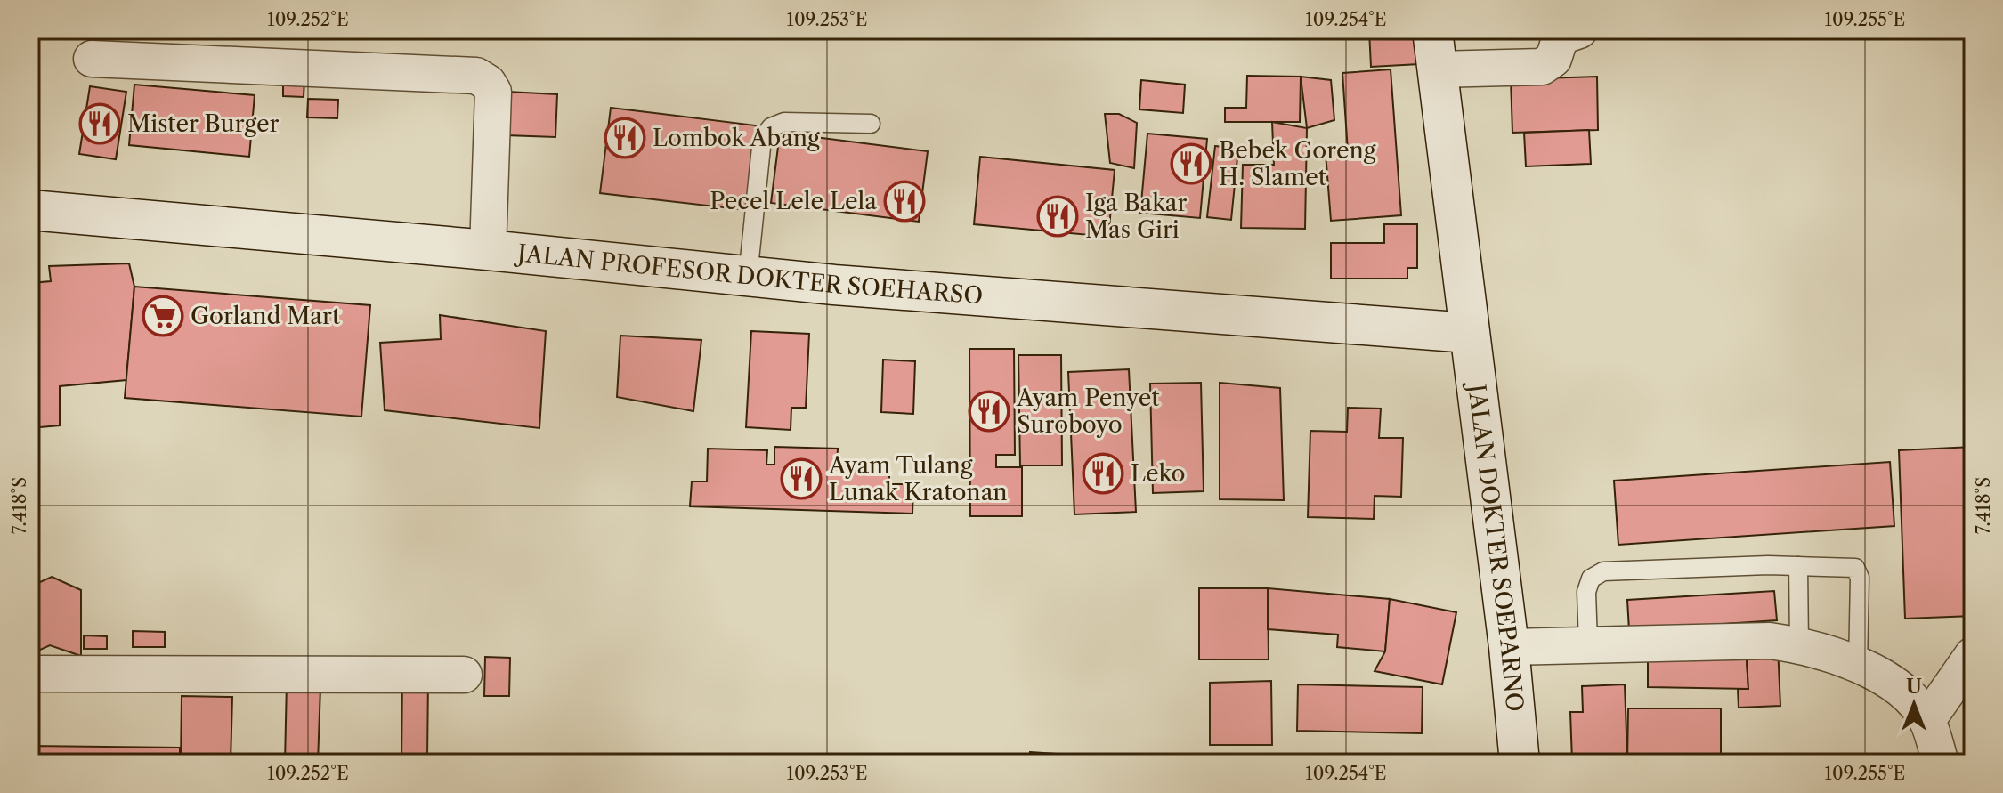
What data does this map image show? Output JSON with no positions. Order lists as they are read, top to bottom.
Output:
{
  "streets": {
    "street": ["JALAN PROFESOR DOKTER SOEHARSO", "JALAN DOKTER SOEPARNO"]
  },
  "crossings": [
    ["JALAN PROFESOR DOKTER SOEHARSO", "JALAN DOKTER SOEPARNO"]
  ],
  "places": {
    "restaurant": [
      "Mister Burger",
      "Lombok Abang",
      "Bebek Goreng H. Slamet",
      "Pecel Lele Lela",
      "Iga Bakar Mas Giri",
      "Ayam Penyet Suroboyo",
      "Leko",
      "Ayam Tulang Lunak Kratonan"
    ],
    "supermarket": ["Gorland Mart"]
  },
  "north": "top",
  "coordinates": [
    "109.252°E",
    "109.253°E",
    "109.254°E",
    "109.255°E",
    "7.418°S"
  ]
}
